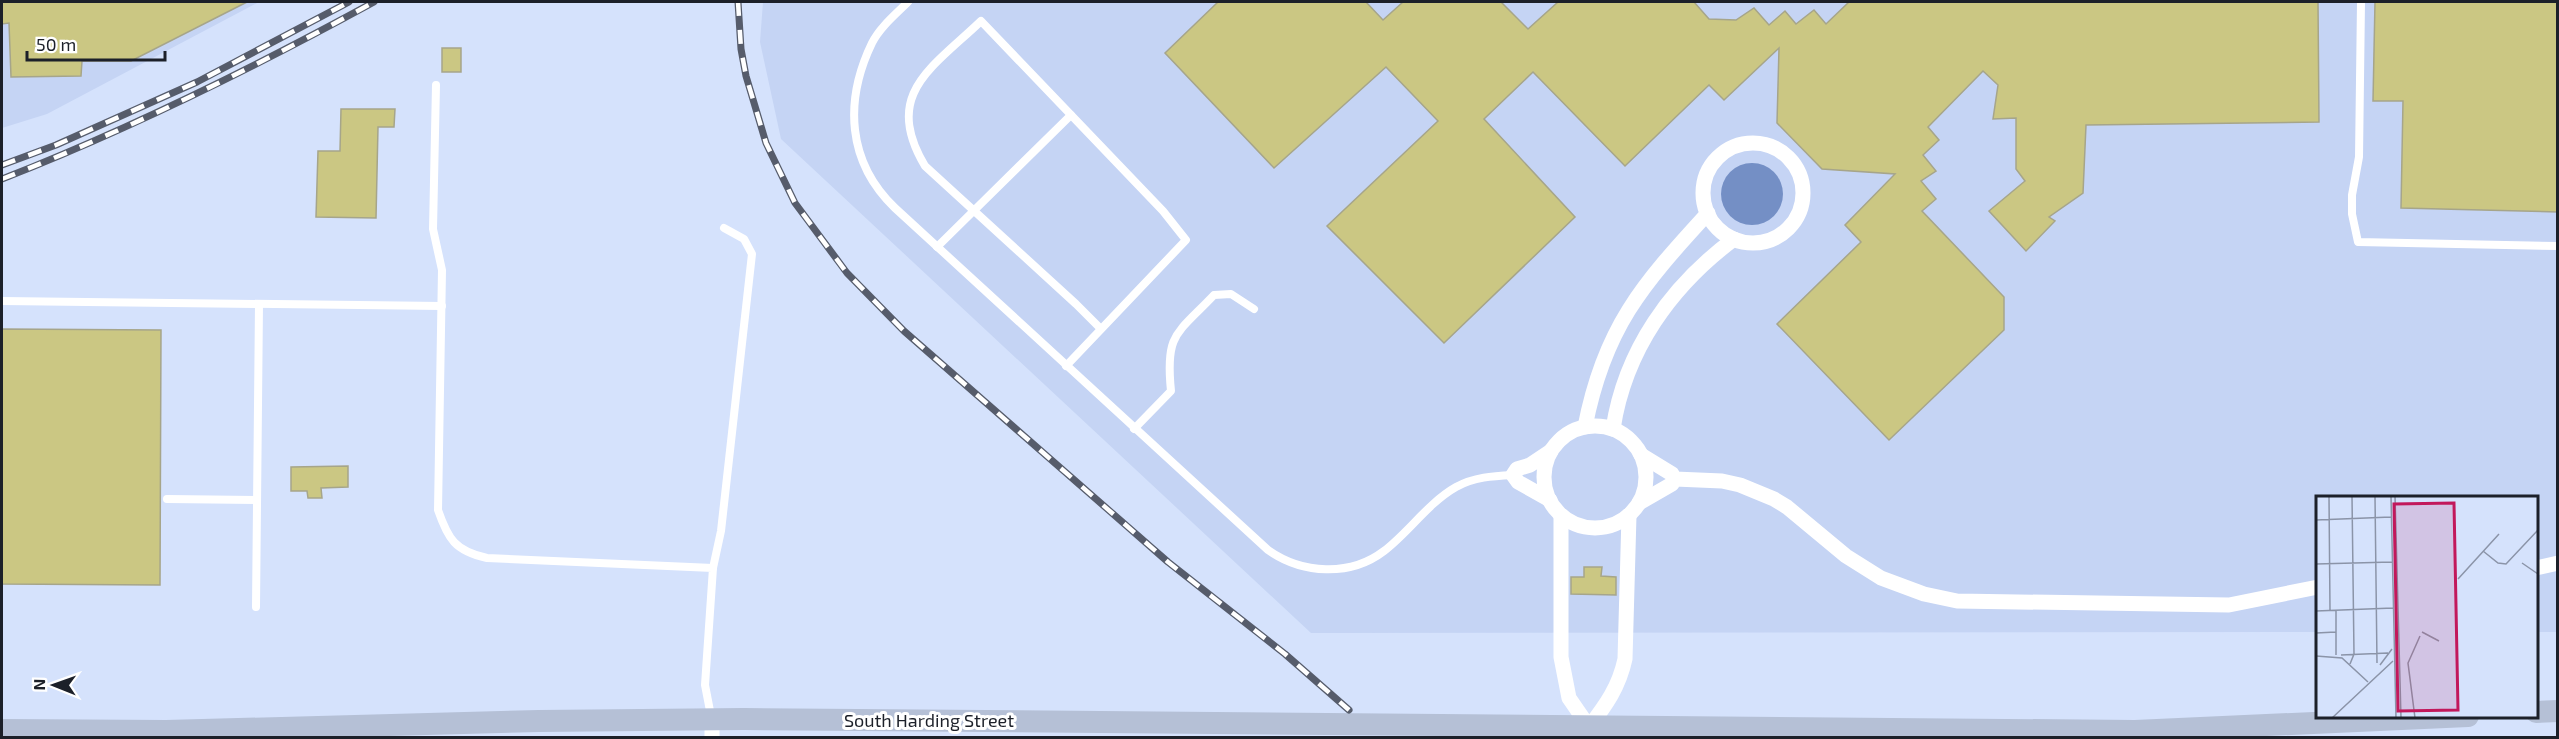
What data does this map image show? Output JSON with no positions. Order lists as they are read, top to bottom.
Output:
{
  "streets": {
    "main road": ["South Harding Street"]
  },
  "scale_bar": "50 m",
  "north": "left"
}
